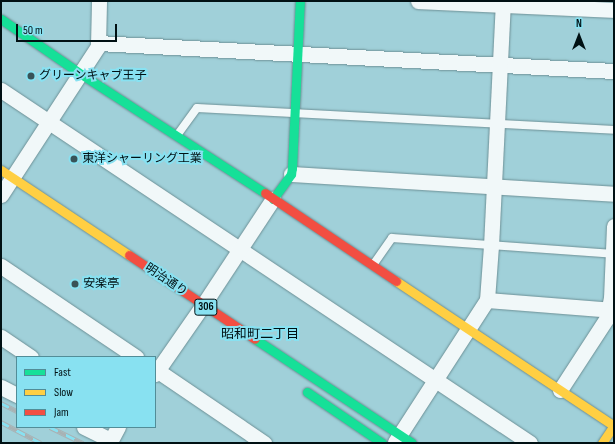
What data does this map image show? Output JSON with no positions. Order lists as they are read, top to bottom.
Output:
{
  "streets": {
    "street": ["明治通り", "306"]
  },
  "districts": ["昭和町二丁目"],
  "places": ["グリーンキャブ王子", "東洋シャーリング工業", "安楽亭"],
  "legend": ["Fast", "Slow", "Jam"],
  "scale_bar": "50 m",
  "north": "top"
}
